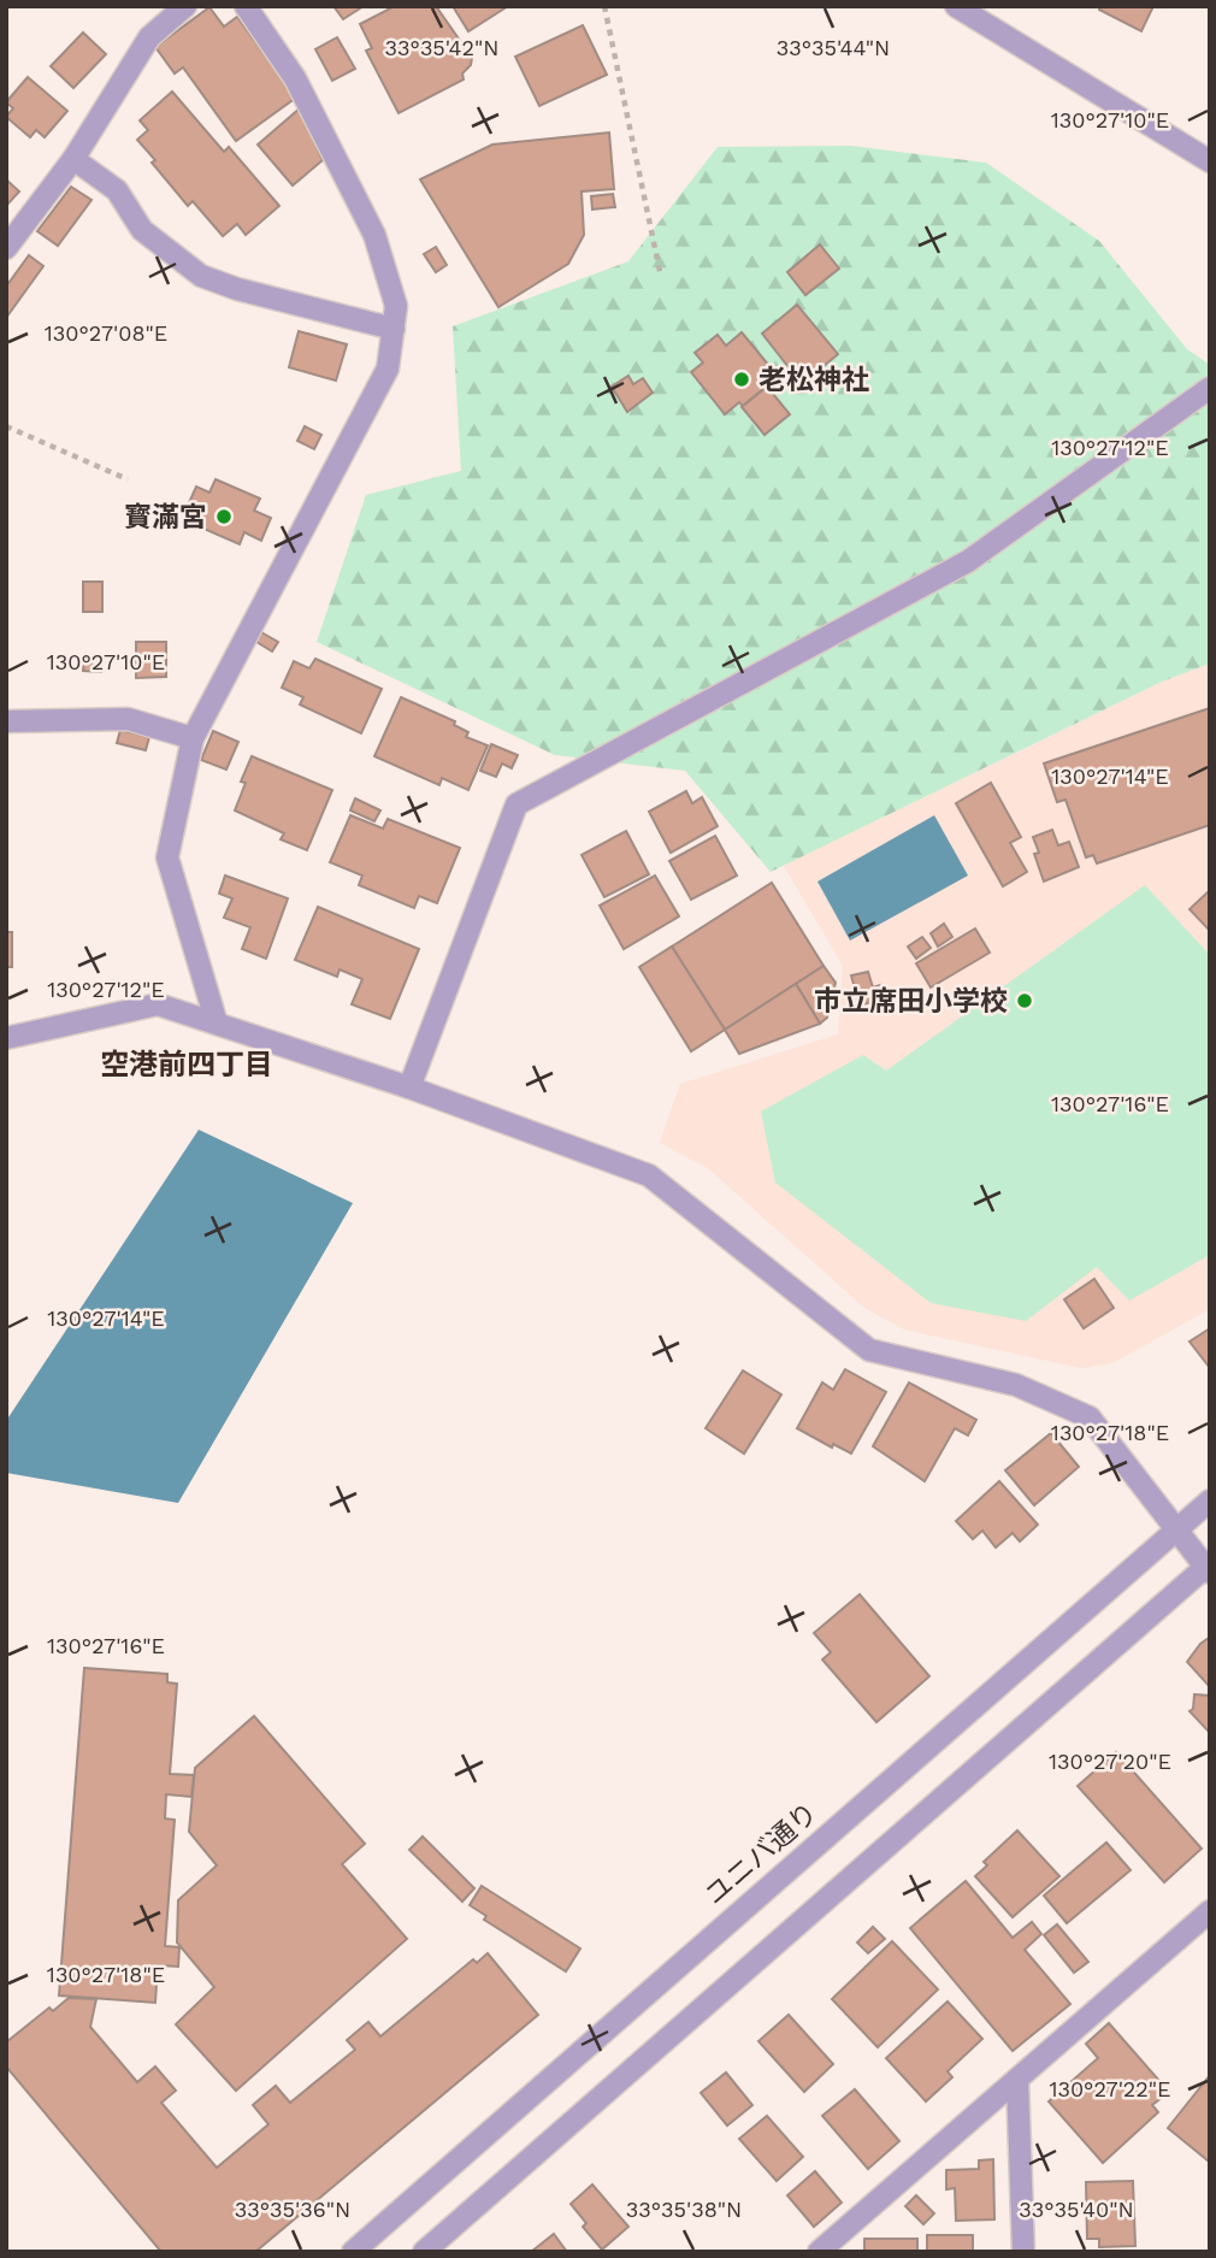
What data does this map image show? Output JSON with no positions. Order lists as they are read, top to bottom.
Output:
{
  "streets": {
    "street": ["ユニバ通り"]
  },
  "districts": ["空港前四丁目"],
  "places": ["老松神社", "寳滿宮", "市立席田小学校"],
  "coordinates": [
    "33°35'42\"N",
    "33°35'44\"N",
    "130°27'10\"E",
    "130°27'08\"E",
    "130°27'12\"E",
    "130°27'14\"E",
    "130°27'16\"E",
    "130°27'18\"E",
    "130°27'20\"E",
    "130°27'22\"E",
    "33°35'36\"N",
    "33°35'38\"N",
    "33°35'40\"N"
  ]
}
